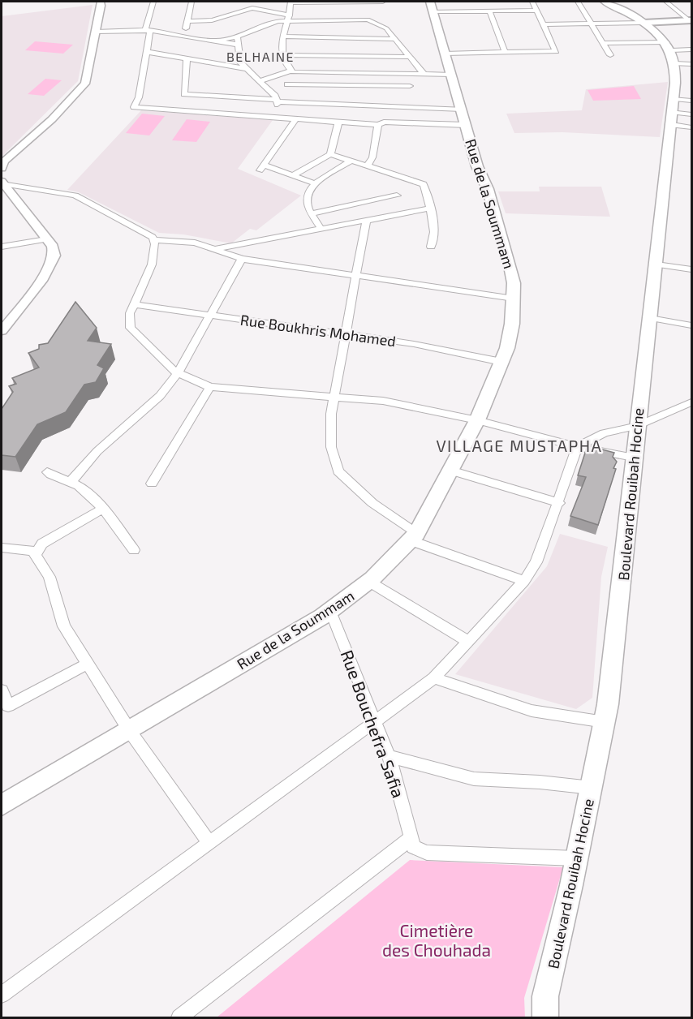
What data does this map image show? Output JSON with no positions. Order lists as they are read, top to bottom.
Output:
{
  "streets": {
    "main road": ["Rue de la Soummam", "Boulevard Rouibah Hocine"],
    "street": ["Rue Boukhris Mohamed", "Rue Bouchefra Safia"]
  },
  "crossings": [
    ["Rue de la Soummam", "Rue Boukhris Mohamed"],
    ["Rue de la Soummam", "Rue Bouchefra Safia"]
  ],
  "districts": ["BELHAINE", "VILLAGE MUSTAPHA"],
  "parks": ["Cimetière des Chouhada"]
}
